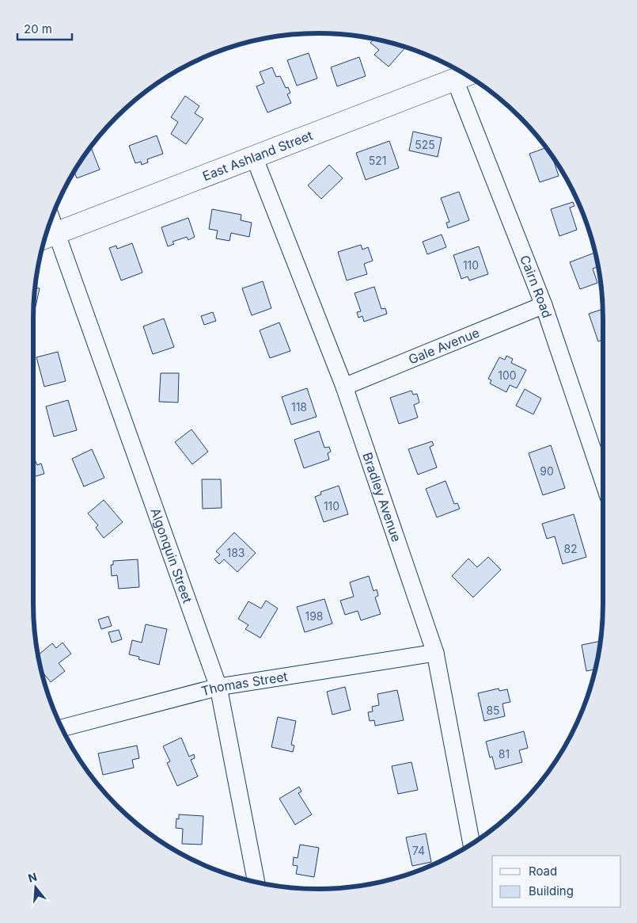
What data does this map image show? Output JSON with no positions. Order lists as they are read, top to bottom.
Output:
{
  "streets": {
    "main road": ["East Ashland Street"],
    "street": [
      "Cairn Road",
      "Gale Avenue",
      "Bradley Avenue",
      "Algonquin Street",
      "Thomas Street"
    ]
  },
  "crossings": [
    ["East Ashland Street", "Cairn Road"],
    ["East Ashland Street", "Bradley Avenue"],
    ["East Ashland Street", "Algonquin Street"],
    ["Cairn Road", "Gale Avenue"],
    ["Gale Avenue", "Bradley Avenue"],
    ["Bradley Avenue", "Thomas Street"],
    ["Algonquin Street", "Thomas Street"]
  ],
  "house_numbers": [
    "525",
    "521",
    "110",
    "100",
    "118",
    "90",
    "110",
    "82",
    "183",
    "198",
    "85",
    "81",
    "74"
  ],
  "legend": ["Road", "Building"],
  "scale_bar": "20 m",
  "north": "top"
}
